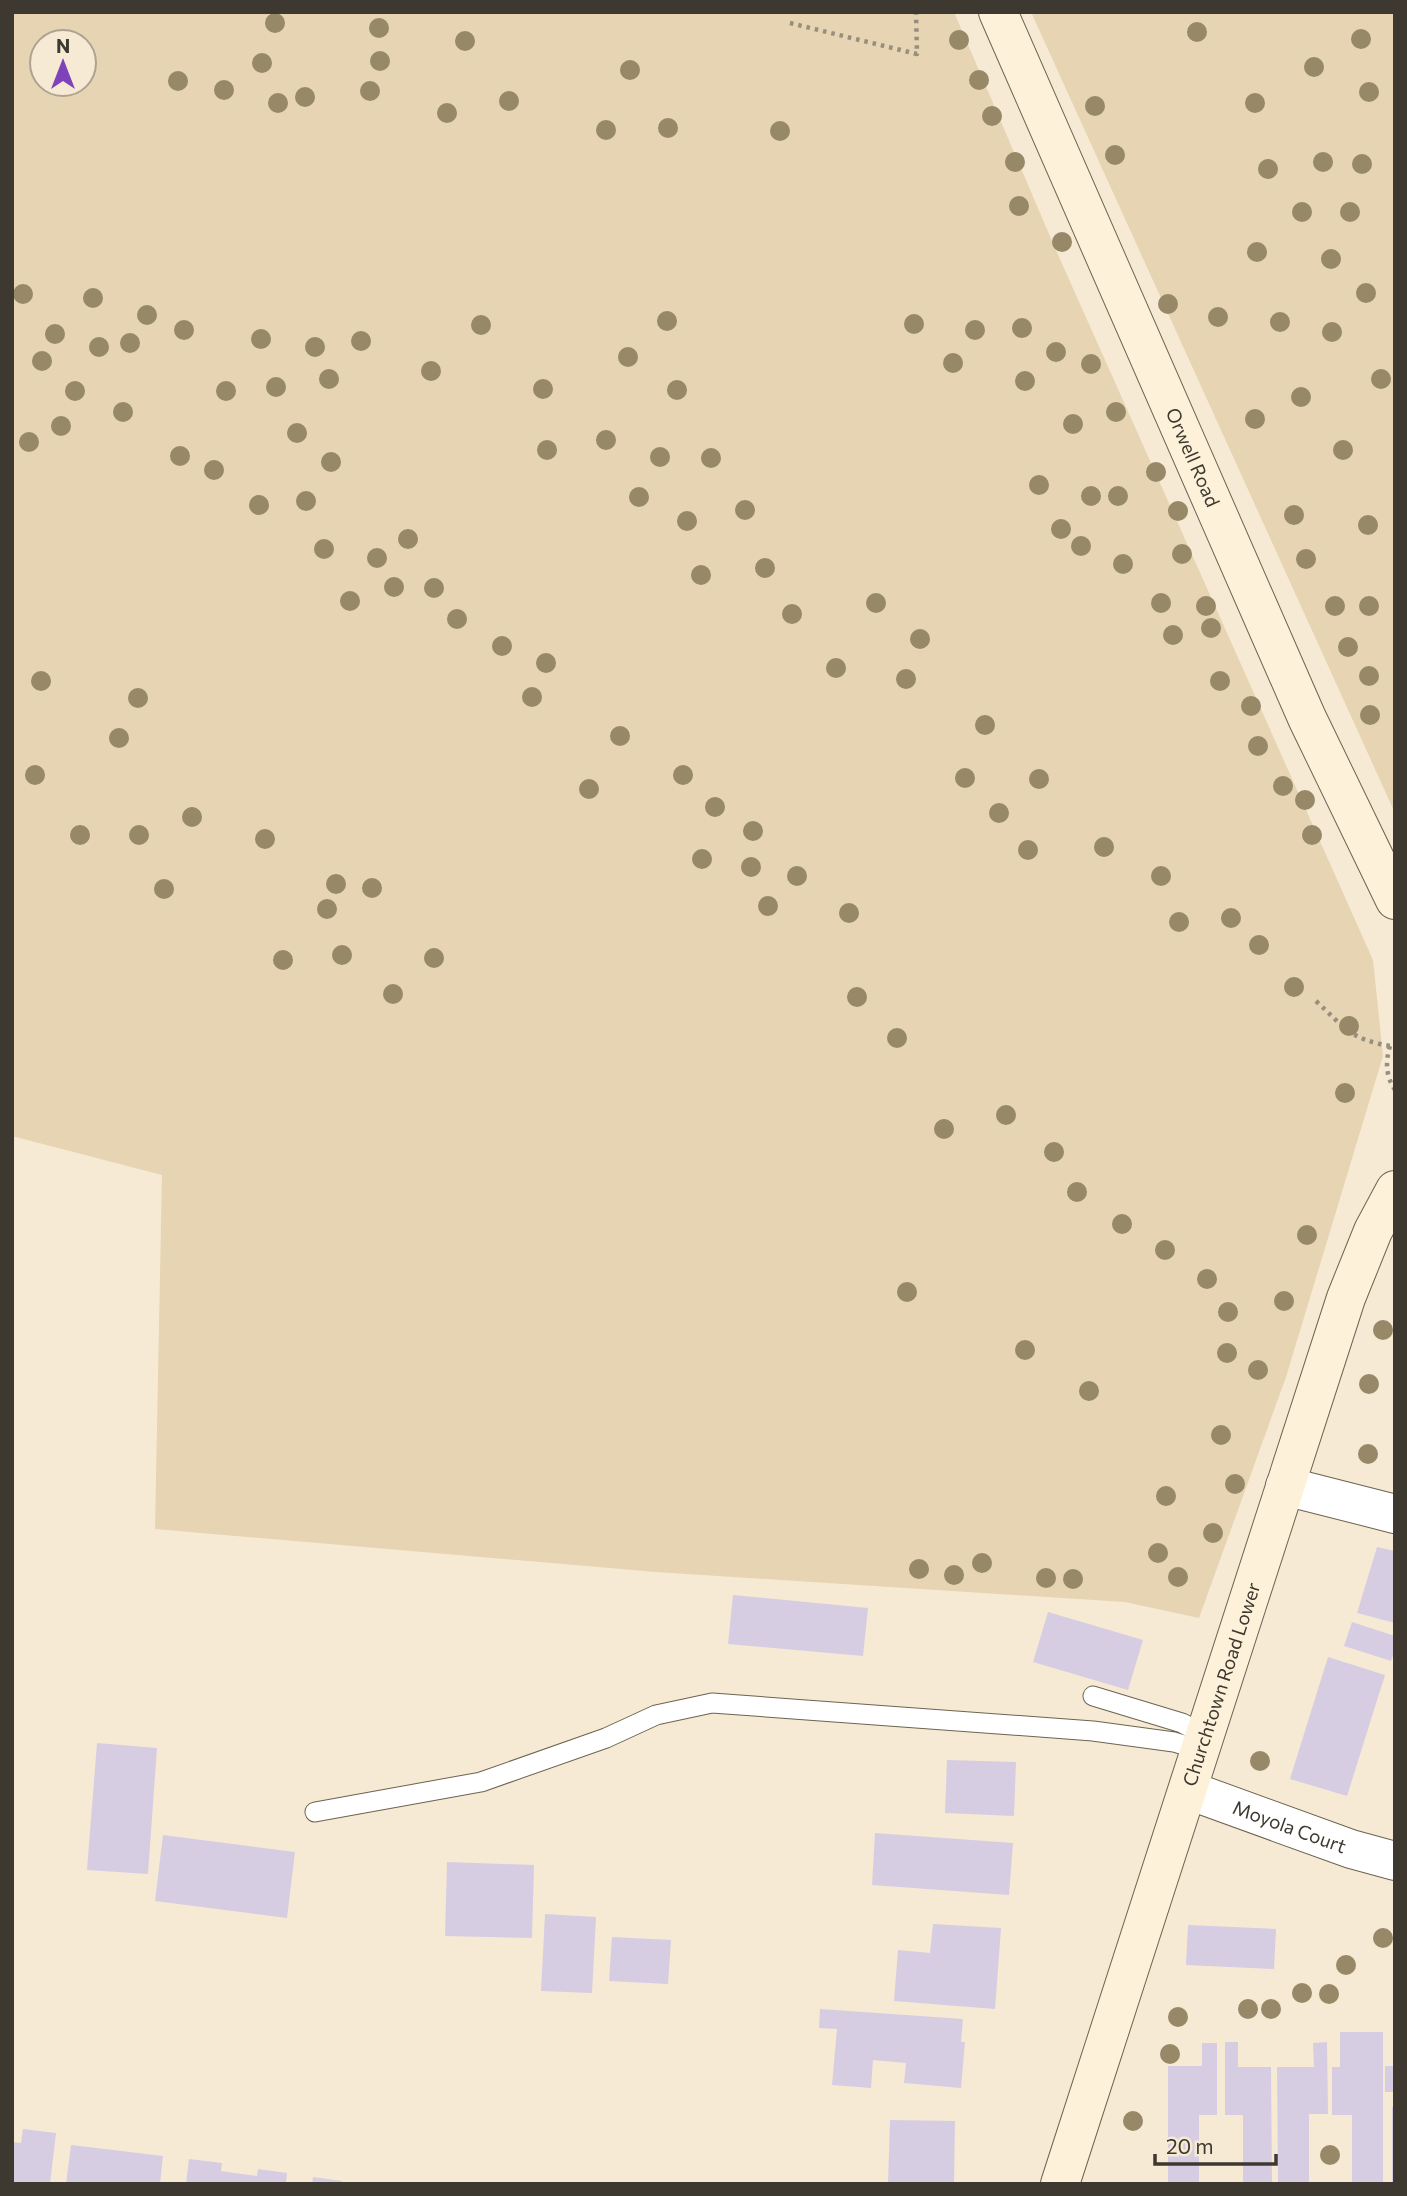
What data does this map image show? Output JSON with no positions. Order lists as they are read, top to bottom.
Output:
{
  "streets": {
    "street": ["Orwell Road", "Churchtown Road Lower", "Moyola Court"]
  },
  "crossings": [
    ["Churchtown Road Lower", "Moyola Court"]
  ],
  "scale_bar": "20 m",
  "north": "top"
}
